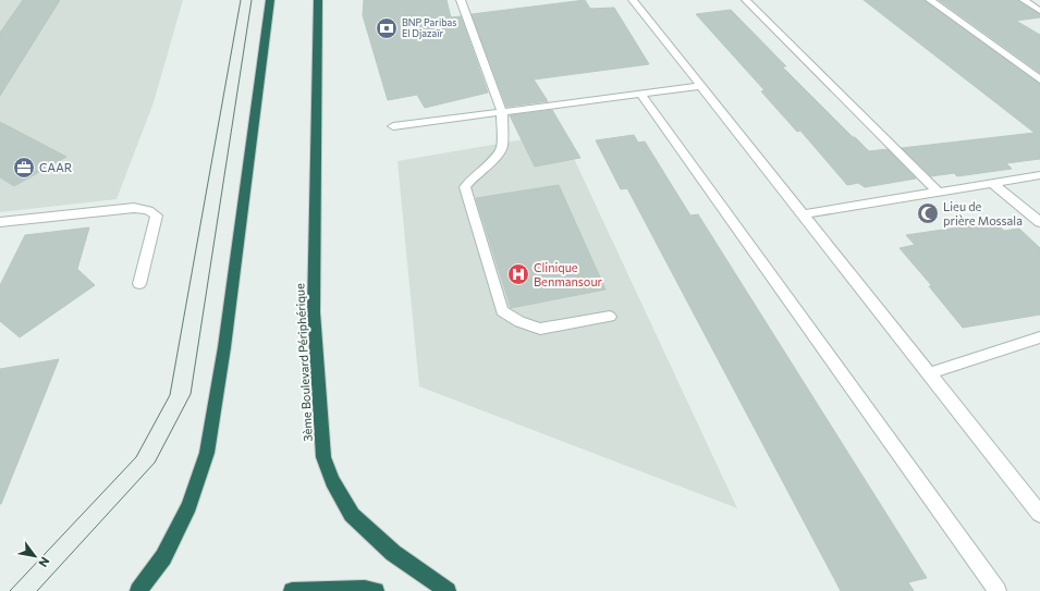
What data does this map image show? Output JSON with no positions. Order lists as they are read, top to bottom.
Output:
{
  "streets": {
    "highway": ["3ème Boulevard Périphérique"]
  },
  "places": {
    "bank": ["BNP Paribas El Djazaïr"],
    "office": ["CAAR"],
    "mosque": ["Lieu de prière Mossala"],
    "hospital": ["Clinique Benmansour"]
  },
  "north": "bottom right"
}
